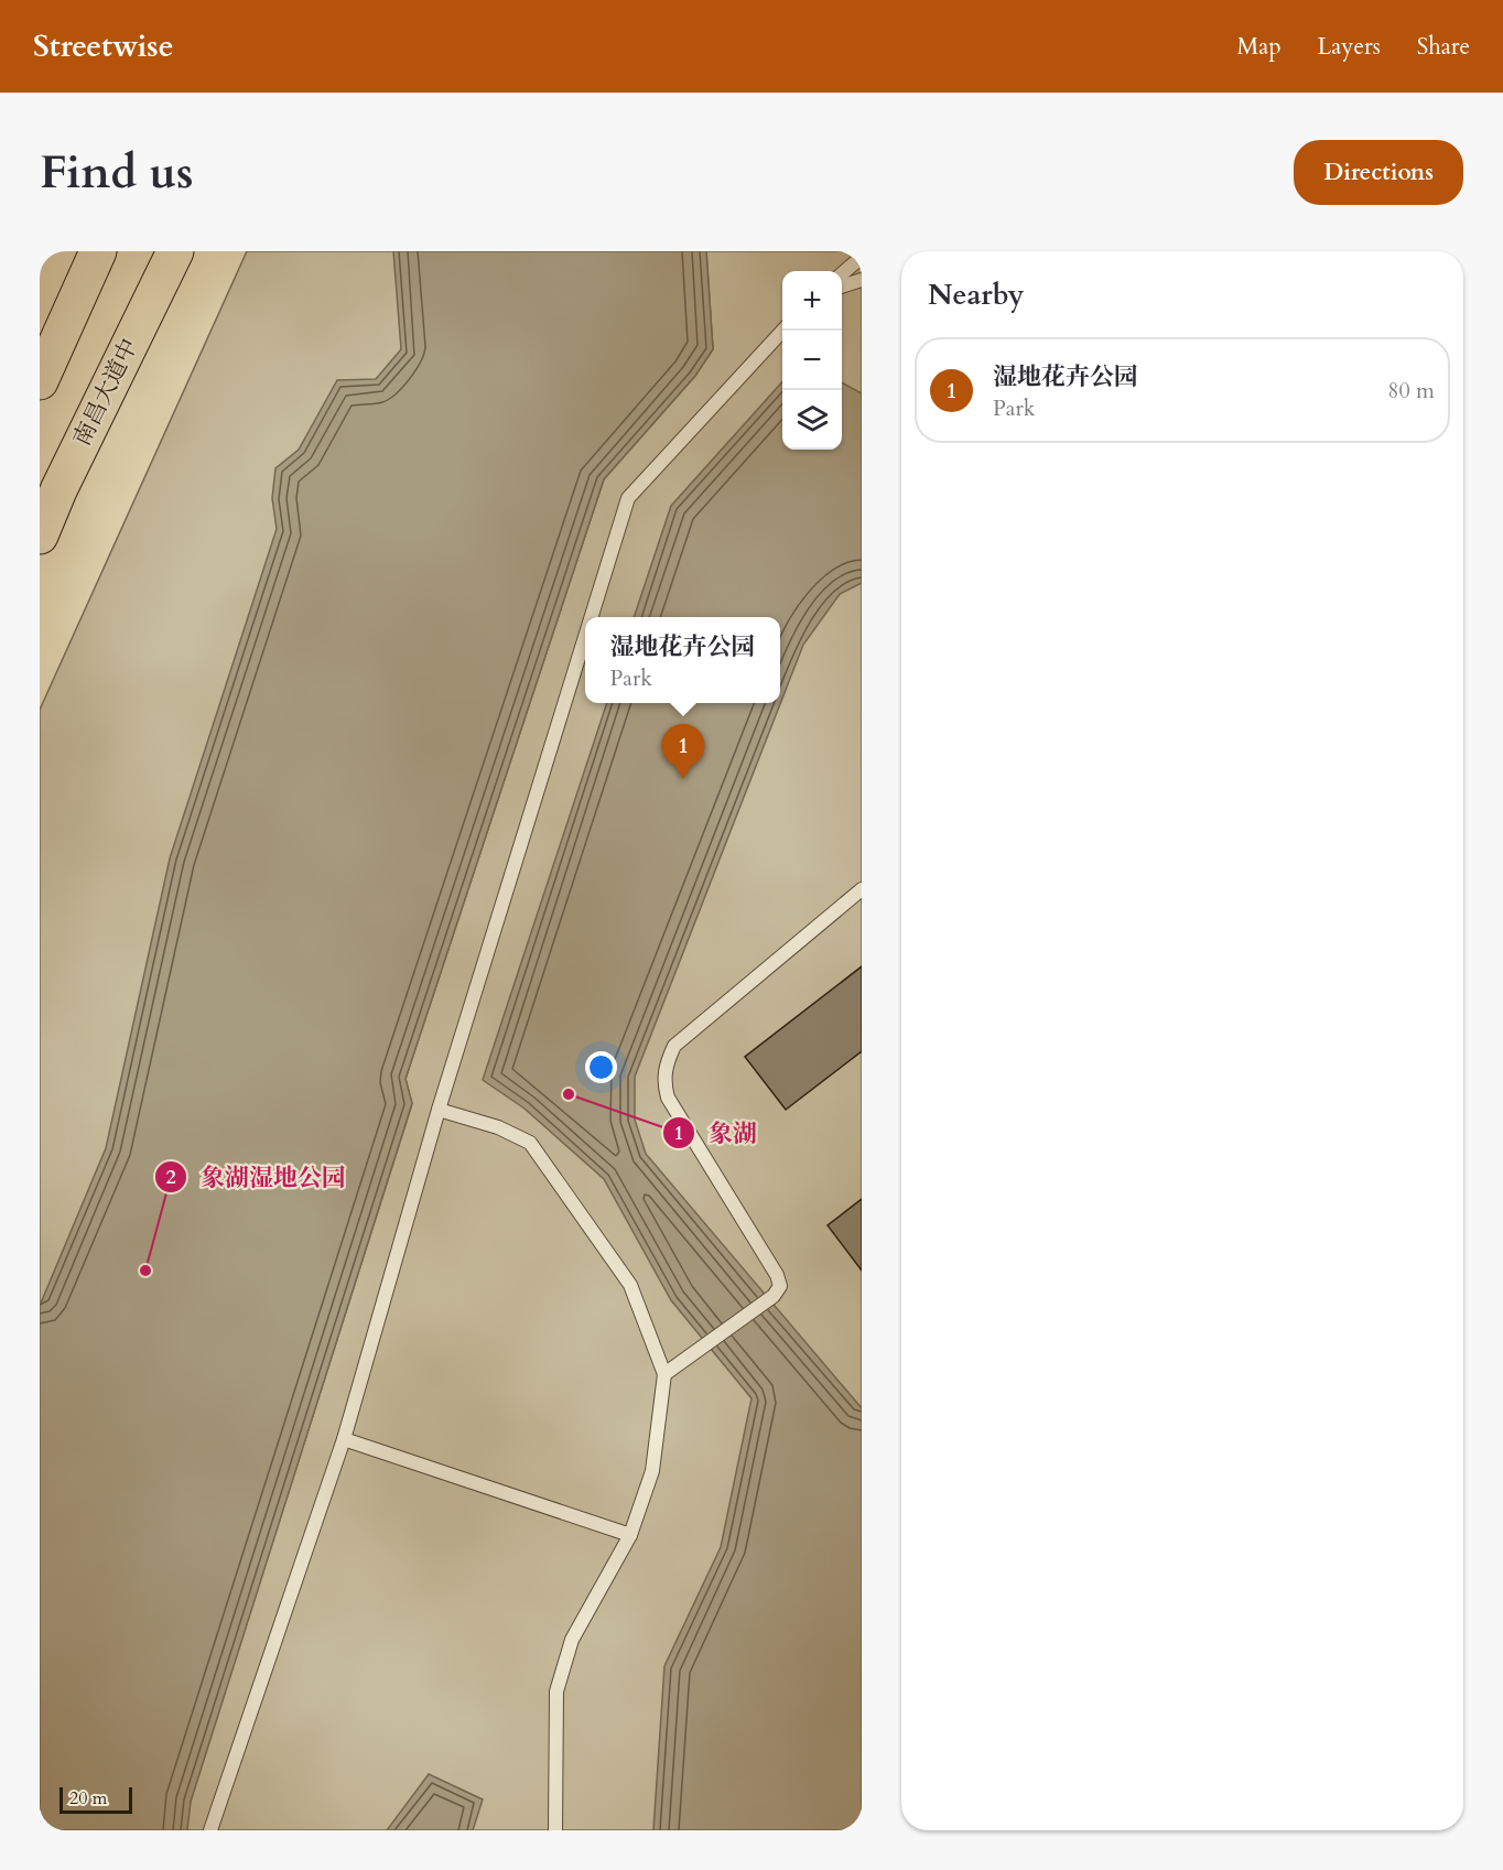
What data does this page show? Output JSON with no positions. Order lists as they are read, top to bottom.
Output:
{
  "streets": {
    "highway": ["南昌大道中"]
  },
  "places": ["象湖", "象湖湿地公园"],
  "scale_bar": "20 m",
  "page": {
    "header": "Streetwise",
    "nav": ["Map", "Layers", "Share"],
    "buttons": "Directions",
    "title": "Find us",
    "heading": "Nearby",
    "map_buttons": ["+", "−"],
    "list": [
      {
        "mark": "1",
        "name": "湿地花卉公园",
        "note": "Park",
        "value": "80 m"
      }
    ],
    "popup": ["湿地花卉公园", "Park"],
    "pins": "1",
    "scale": "20 m"
  }
}
